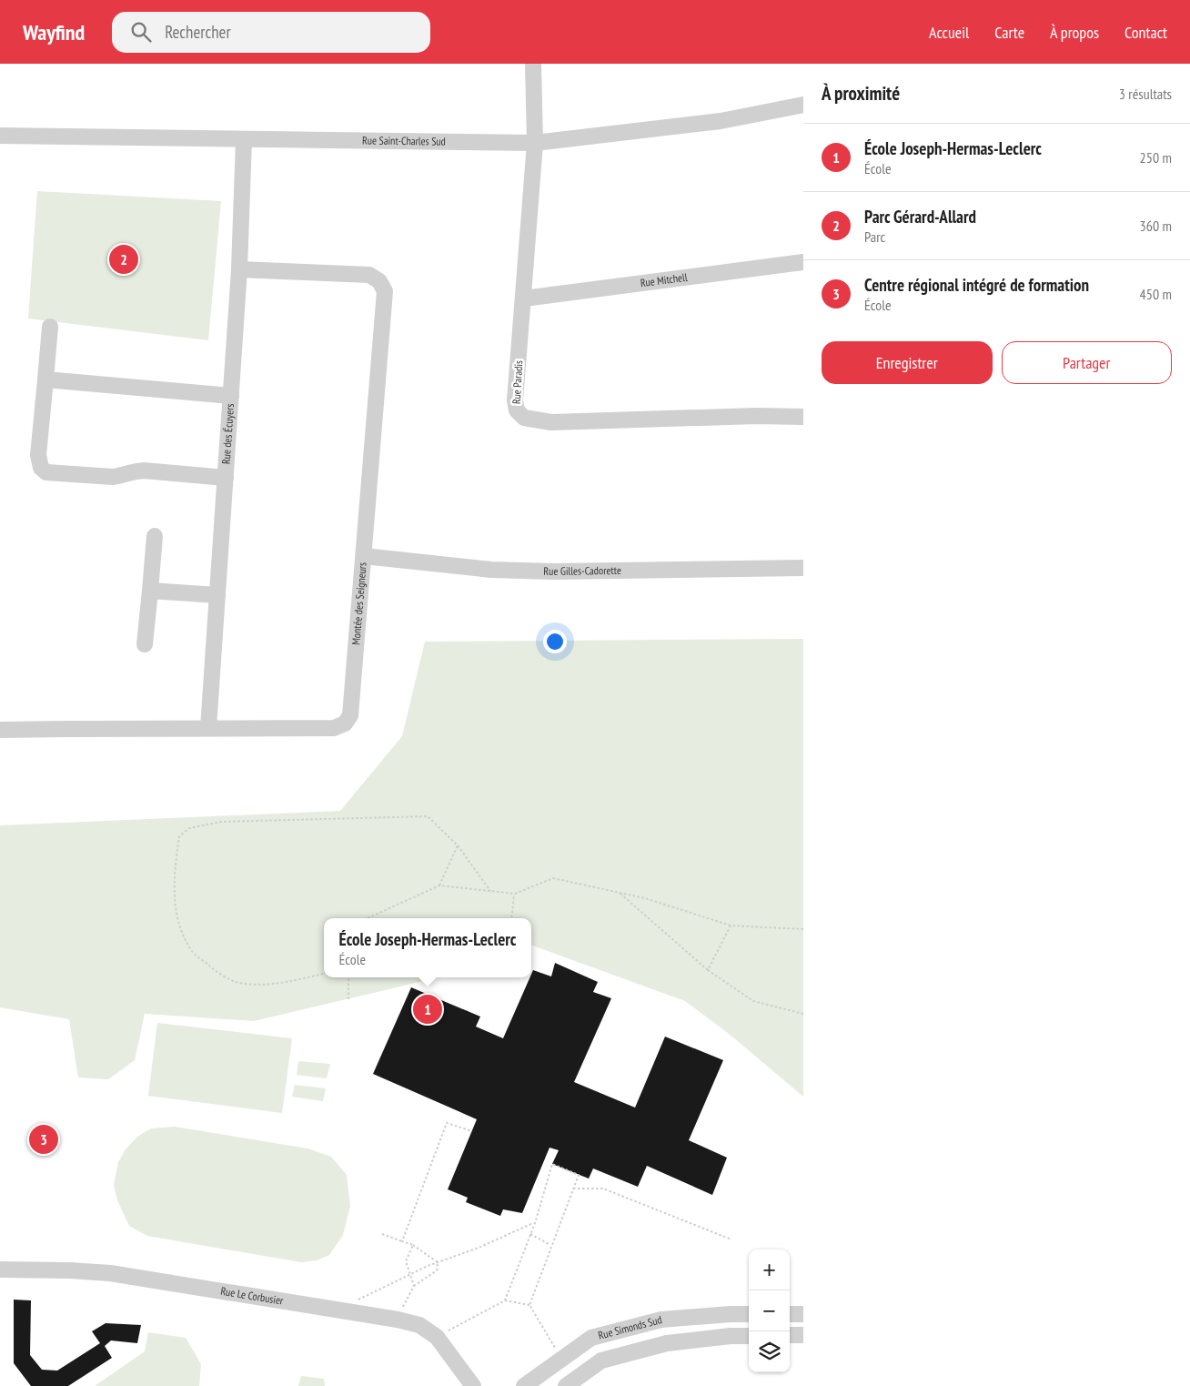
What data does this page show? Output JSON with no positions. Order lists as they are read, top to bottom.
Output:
{
  "streets": {
    "street": [
      "Rue Saint-Charles Sud",
      "Rue Mitchell",
      "Rue Paradis",
      "Rue des Écuyers",
      "Rue Gilles-Cadorette",
      "Montée des Seigneurs",
      "Rue Le Corbusier",
      "Rue Simonds Sud"
    ]
  },
  "crossings": [
    ["Rue Saint-Charles Sud", "Rue Paradis"],
    ["Rue Saint-Charles Sud", "Rue des Écuyers"],
    ["Rue Mitchell", "Rue Paradis"],
    ["Rue des Écuyers", "Montée des Seigneurs"],
    ["Rue Gilles-Cadorette", "Montée des Seigneurs"]
  ],
  "page": {
    "header": "Wayfind",
    "search": "Rechercher",
    "nav": [
      "Accueil",
      "Carte",
      "À propos",
      "Contact"
    ],
    "heading": ["À proximité", "3 résultats"],
    "list": [
      {
        "mark": "1",
        "name": "École Joseph-Hermas-Leclerc",
        "note": "École",
        "value": "250 m"
      },
      {
        "mark": "2",
        "name": "Parc Gérard-Allard",
        "note": "Parc",
        "value": "360 m"
      },
      {
        "mark": "3",
        "name": "Centre régional intégré de formation",
        "note": "École",
        "value": "450 m"
      }
    ],
    "pins": ["2", "1", "3"],
    "buttons": ["Enregistrer", "Partager"],
    "popup": ["École Joseph-Hermas-Leclerc", "École"],
    "map_buttons": ["+", "−"]
  }
}
